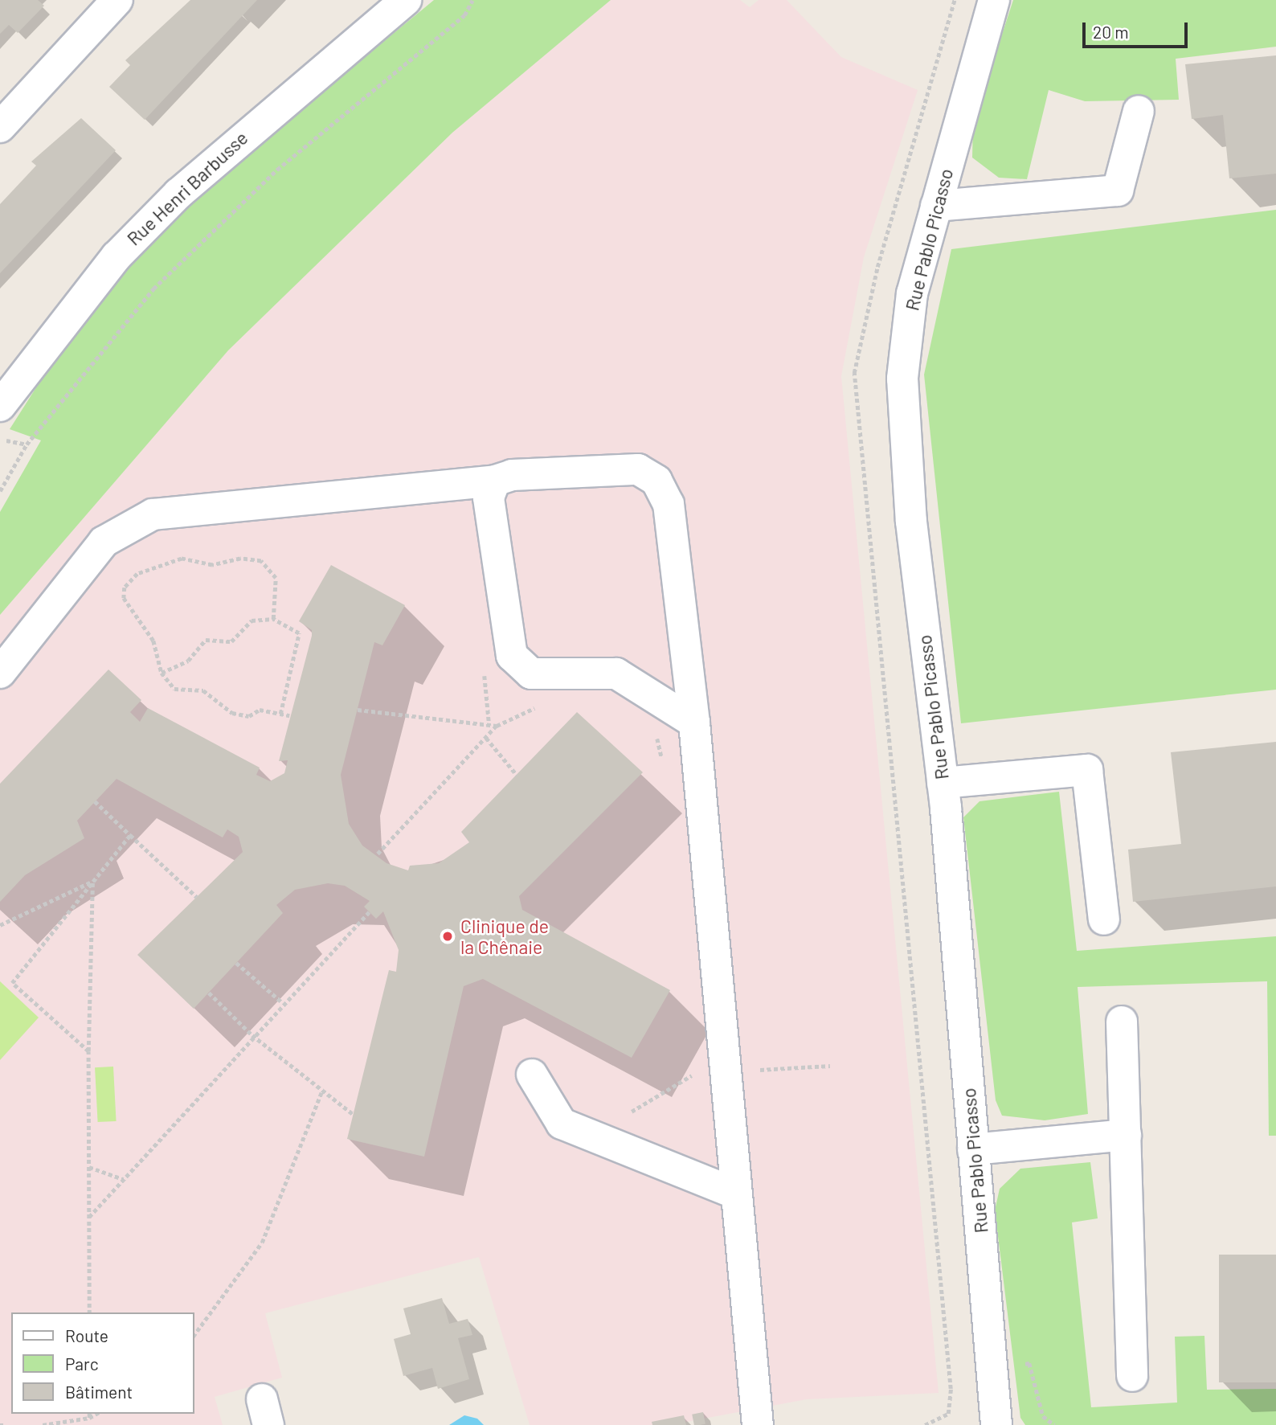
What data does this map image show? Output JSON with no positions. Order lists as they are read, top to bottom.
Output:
{
  "streets": {
    "street": ["Rue Henri Barbusse", "Rue Pablo Picasso"]
  },
  "places": ["Clinique de la Chênaie"],
  "legend": ["Route", "Parc", "Bâtiment"],
  "scale_bar": "20 m"
}
